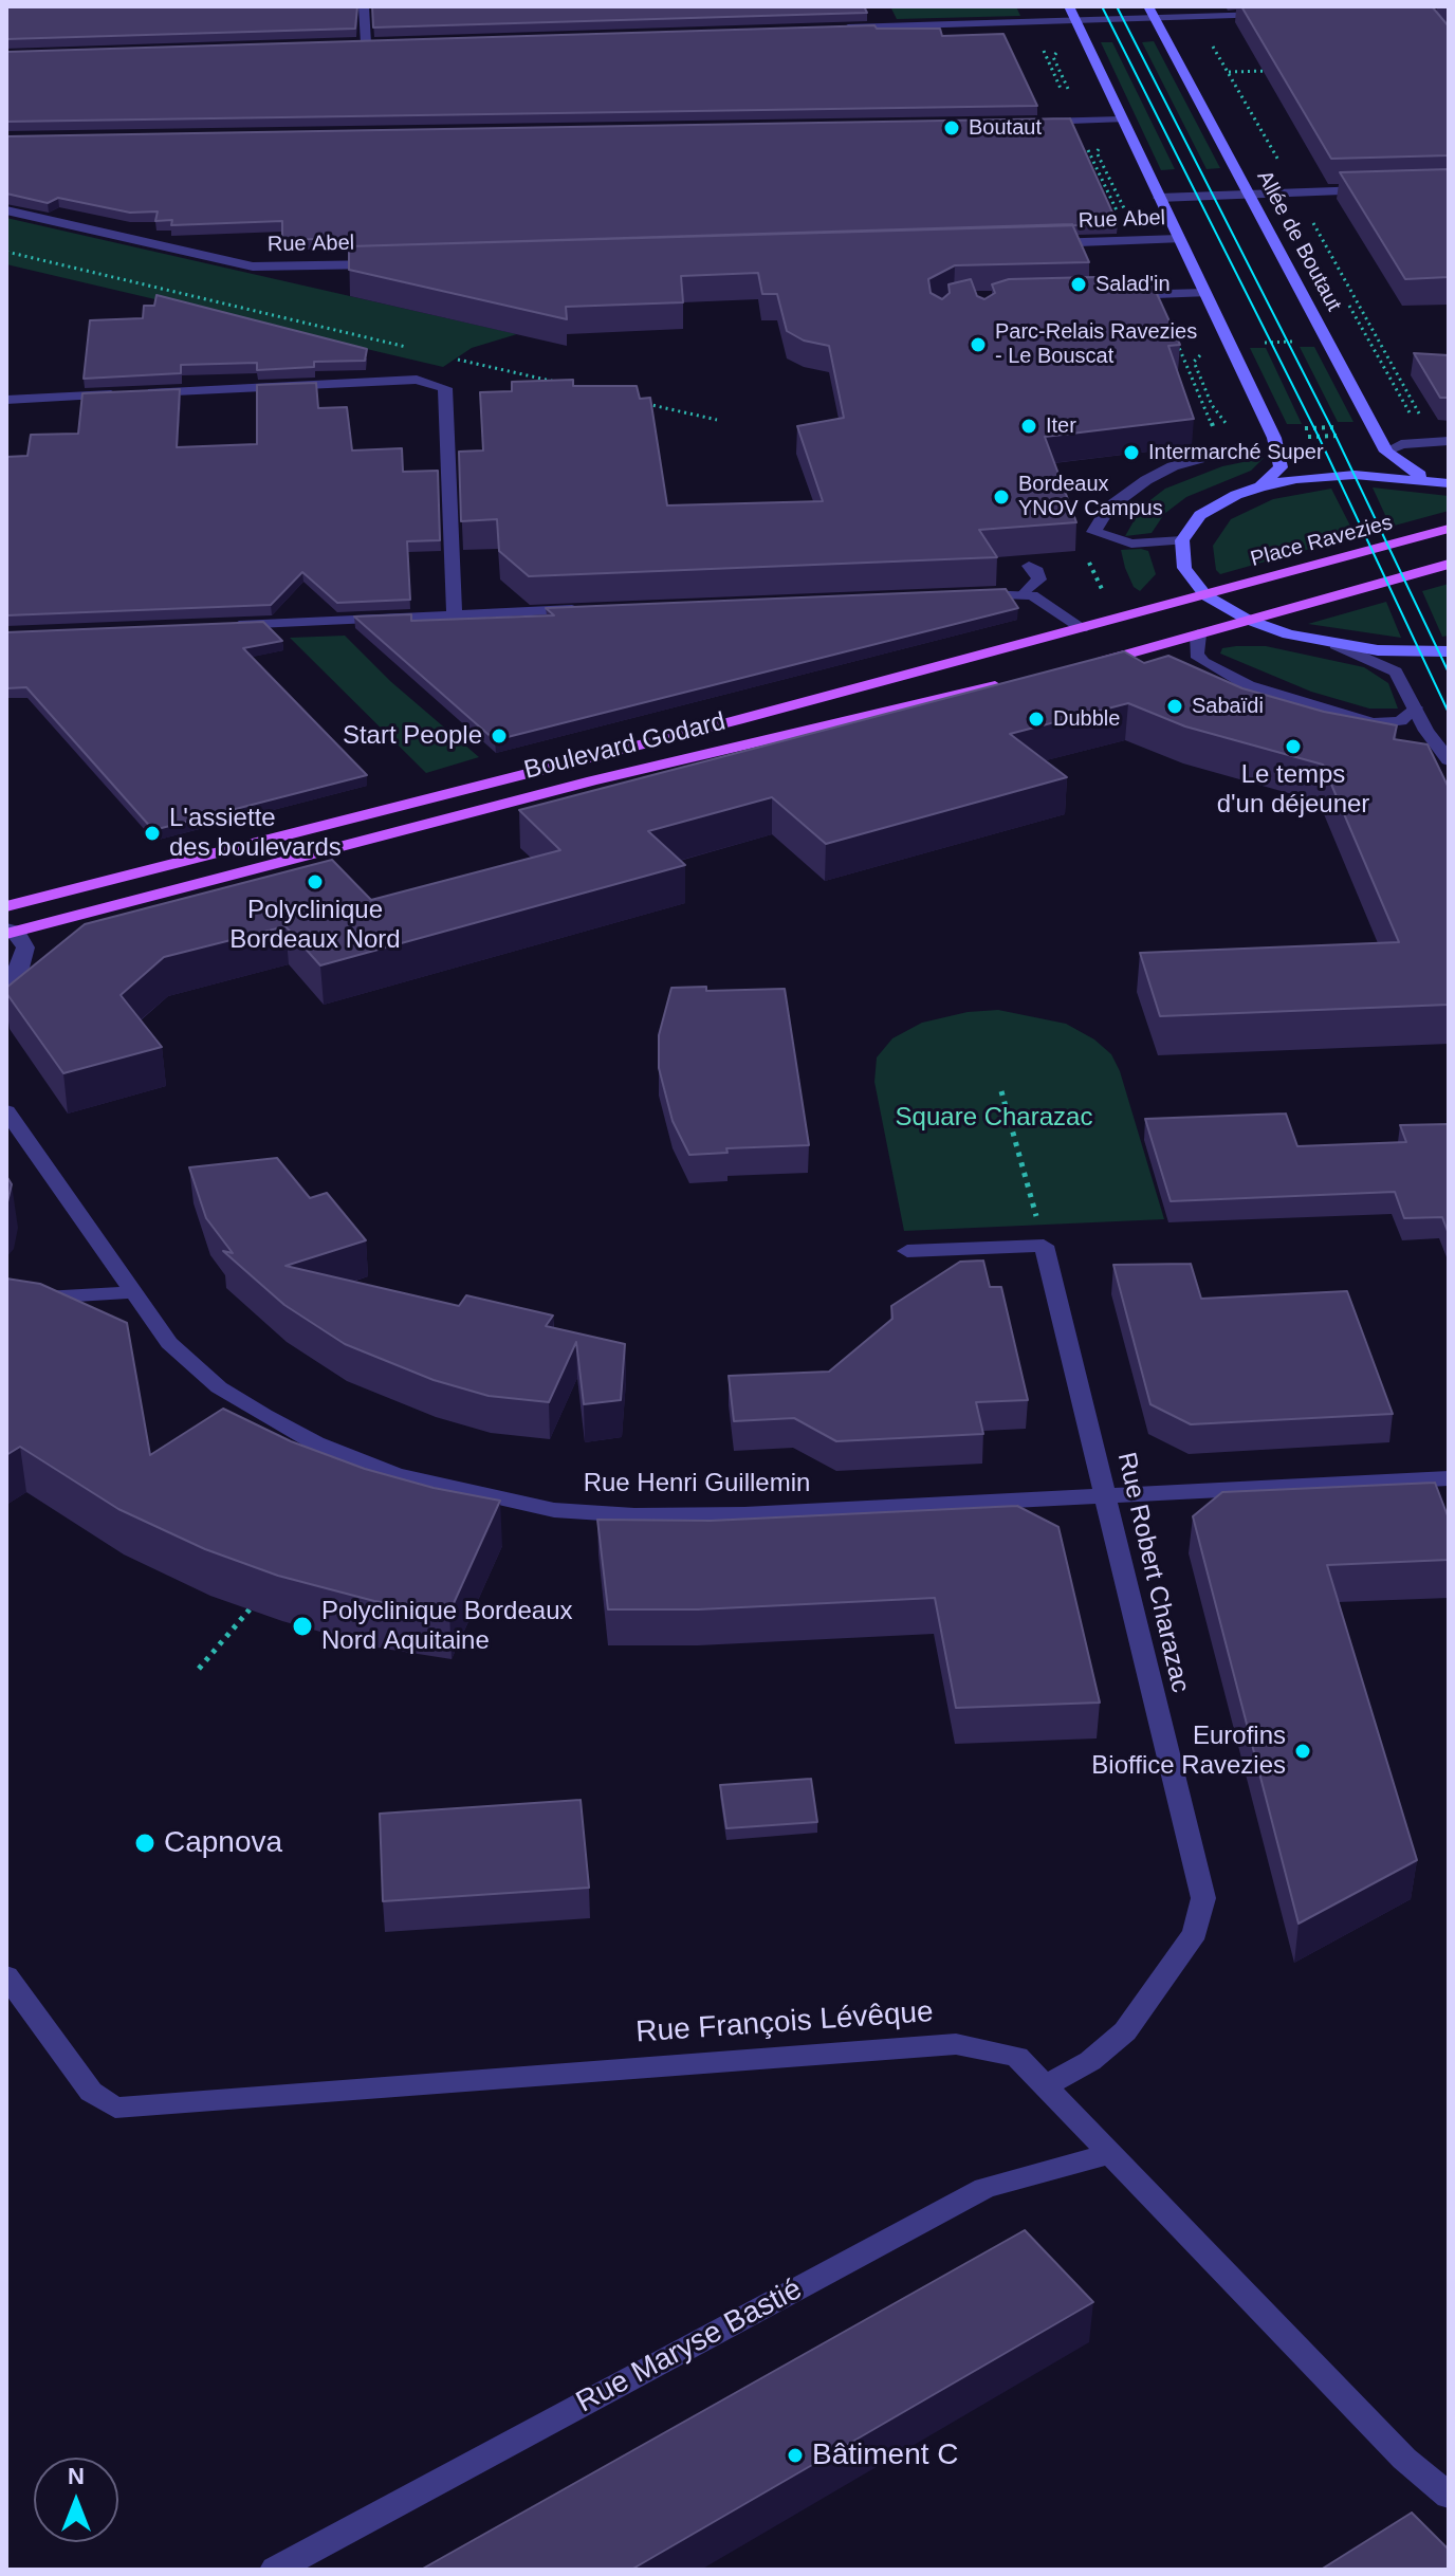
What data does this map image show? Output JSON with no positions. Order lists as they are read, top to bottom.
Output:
{
  "streets": {
    "main road": ["Allée de Boutaut", "Place Ravezies", "Boulevard Godard"],
    "street": [
      "Rue Abel",
      "Rue Henri Guillemin",
      "Rue Robert Charazac",
      "Rue François Lévêque",
      "Rue Maryse Bastié"
    ]
  },
  "crossings": [
    ["Allée de Boutaut", "Place Ravezies"],
    ["Place Ravezies", "Boulevard Godard"],
    ["Rue Henri Guillemin", "Rue Robert Charazac"],
    ["Rue Robert Charazac", "Rue François Lévêque"],
    ["Rue François Lévêque", "Rue Maryse Bastié"]
  ],
  "parks": ["Square Charazac"],
  "places": [
    "Boutaut",
    "Salad'in",
    "Parc-Relais Ravezies - Le Bouscat",
    "Iter",
    "Intermarché Super",
    "Bordeaux YNOV Campus",
    "Sabaïdi",
    "Dubble",
    "Start People",
    "Le temps d'un déjeuner",
    "L'assiette des boulevards",
    "Polyclinique Bordeaux Nord",
    "Polyclinique Bordeaux Nord Aquitaine",
    "Eurofins Bioffice Ravezies",
    "Capnova",
    "Bâtiment C"
  ],
  "north": "top"
}
